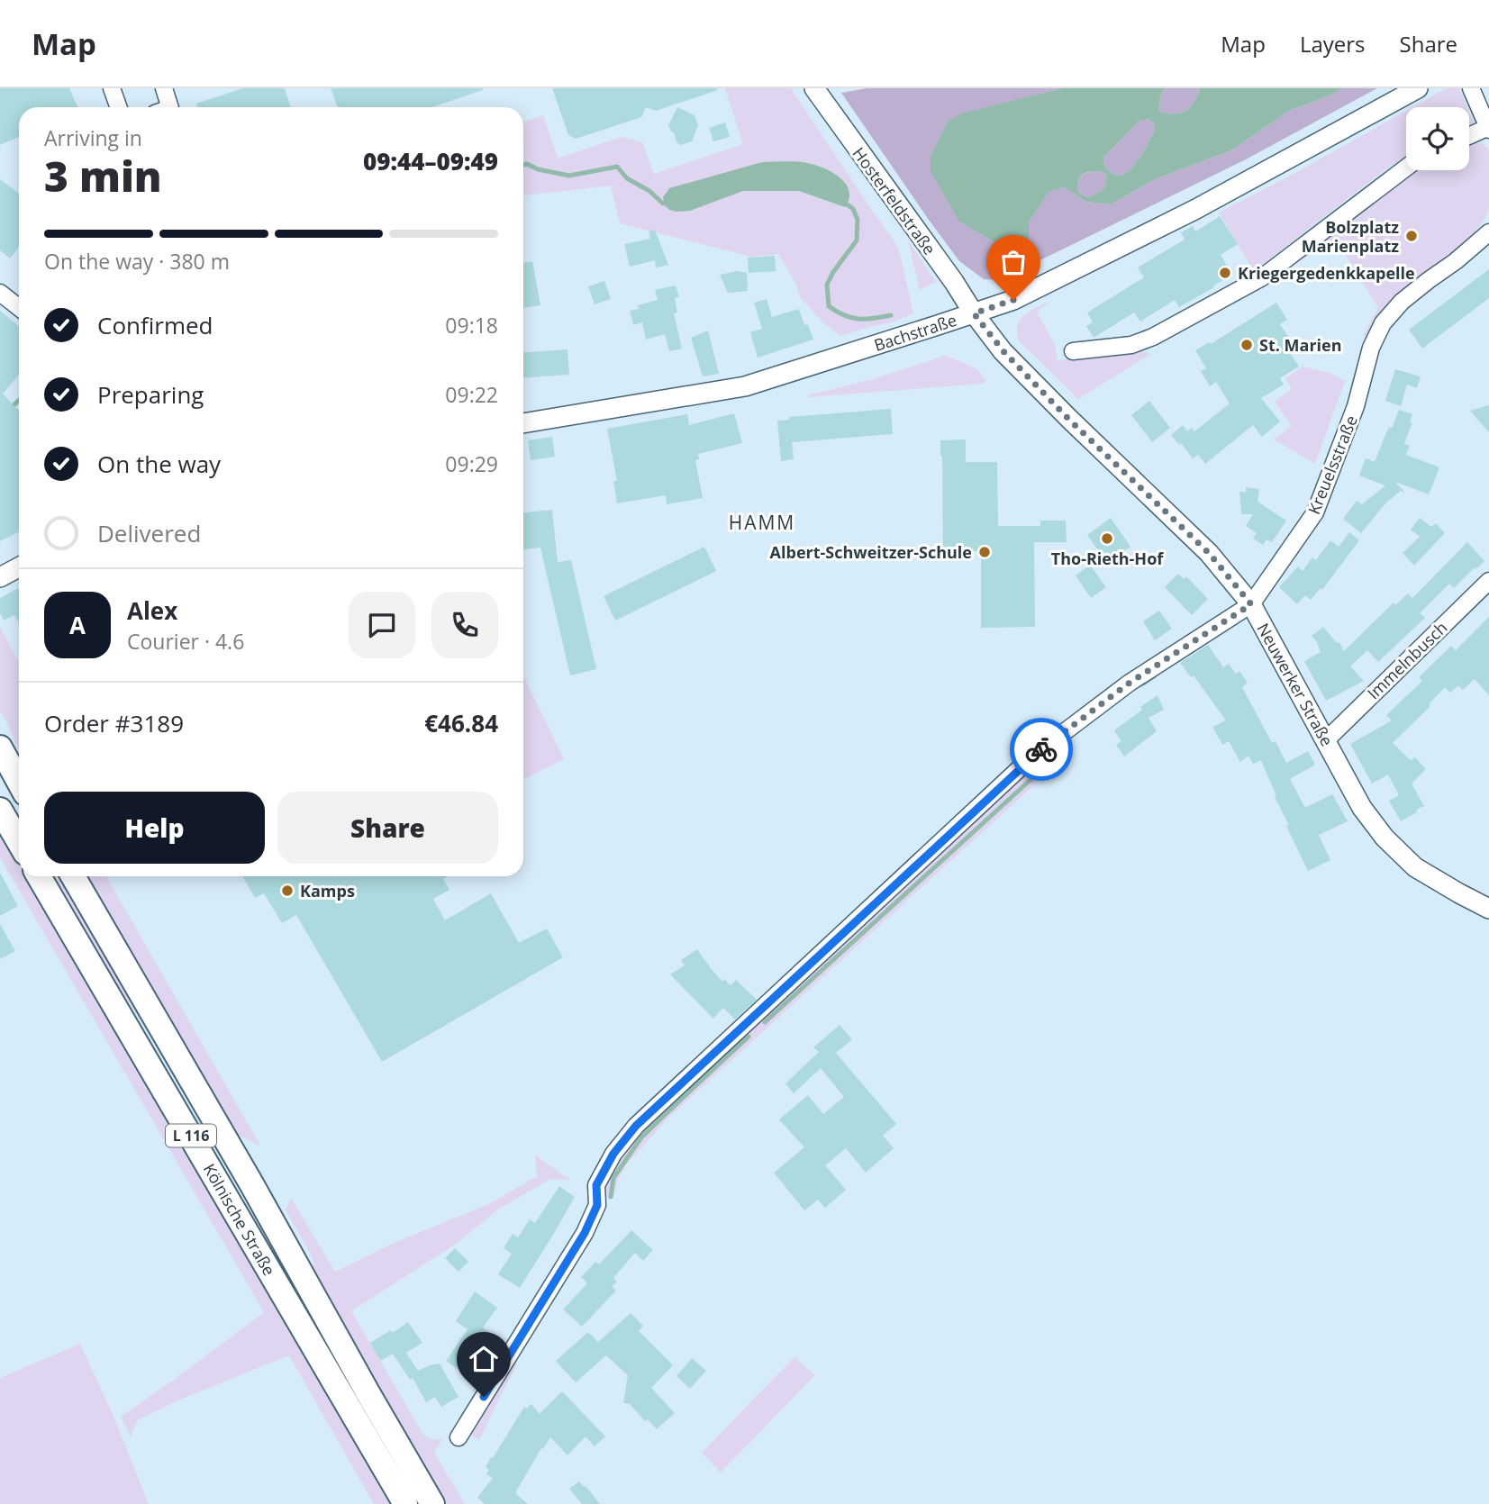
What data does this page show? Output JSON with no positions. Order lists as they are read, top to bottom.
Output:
{
  "streets": {
    "main road": ["L 116", "Kölnische Straße"],
    "street": [
      "Hosterfeldstraße",
      "Bachstraße",
      "Kreuelsstraße",
      "Immelnbusch",
      "Neuwerker Straße"
    ]
  },
  "crossings": [
    ["Hosterfeldstraße", "Bachstraße"],
    ["Hosterfeldstraße", "Neuwerker Straße"],
    ["Bachstraße", "Neuwerker Straße"],
    ["Kreuelsstraße", "Neuwerker Straße"],
    ["Immelnbusch", "Neuwerker Straße"]
  ],
  "districts": ["HAMM"],
  "places": [
    "Bolzplatz Marienplatz",
    "Kriegergedenkkapelle",
    "St. Marien",
    "Tho-Rieth-Hof",
    "Albert-Schweitzer-Schule",
    "Kamps"
  ],
  "page": {
    "header": "Map",
    "nav": ["Map", "Layers", "Share"],
    "heading": ["3 min", "Arriving in", "09:44–09:49"],
    "panel": [
      "Alex",
      "Courier · 4.6",
      "Order #3189",
      "€46.84"
    ],
    "bar": "On the way · 380 m",
    "list": [
      ["Confirmed", "09:18"],
      ["Preparing", "09:22"],
      ["On the way", "09:29"],
      "Delivered"
    ],
    "round": "A",
    "buttons": ["Help", "Share"]
  }
}
